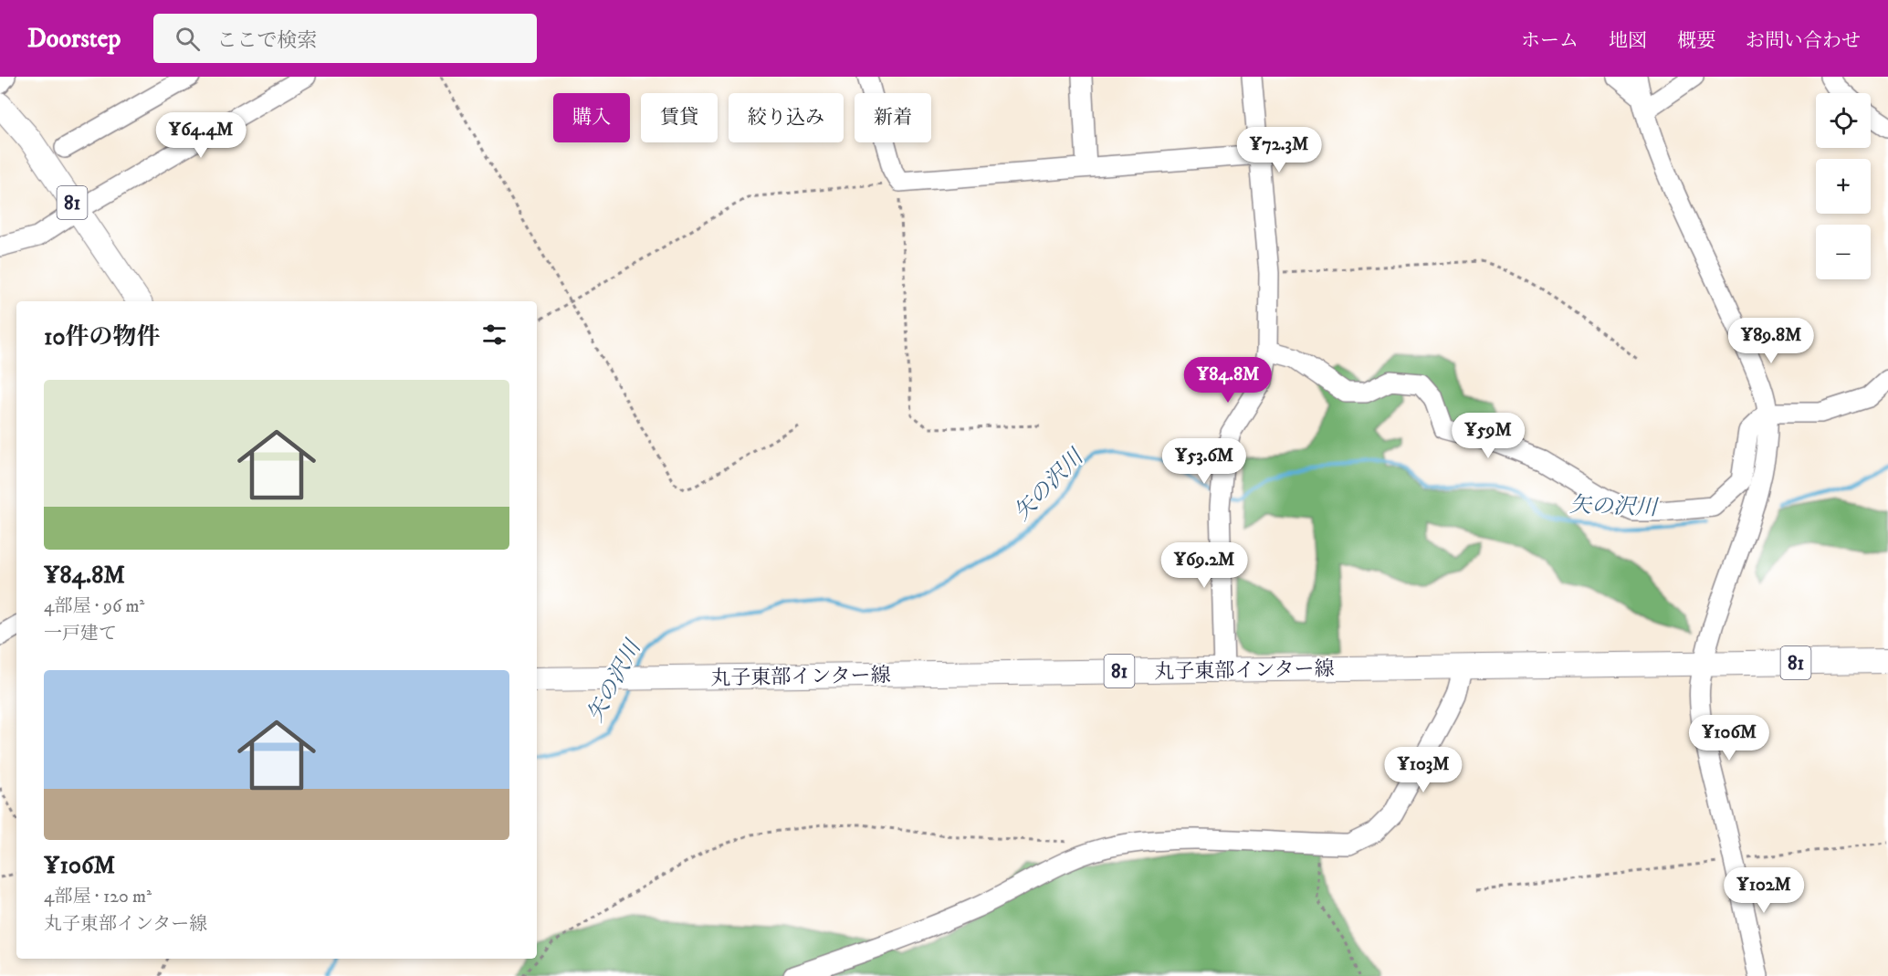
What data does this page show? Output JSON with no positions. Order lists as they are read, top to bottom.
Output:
{
  "streets": {
    "main road": ["81", "丸子東部インター線"]
  },
  "water": ["矢の沢川"],
  "page": {
    "header": "Doorstep",
    "search": "ここで検索",
    "nav": [
      "ホーム",
      "地図",
      "概要",
      "お問い合わせ"
    ],
    "map_buttons": ["+", "−"],
    "chip": [
      "購入",
      "賃貸",
      "絞り込み",
      "新着"
    ],
    "price": [
      "¥64.4M",
      "¥72.3M",
      "¥89.8M",
      "¥84.8M",
      "¥59M",
      "¥53.6M",
      "¥69.2M",
      "¥106M",
      "¥103M",
      "¥102M"
    ],
    "heading": "10件の物件",
    "list": [
      {
        "name": "¥84.8M",
        "note": "4部屋 · 96 m² · 一戸建て"
      },
      {
        "name": "¥106M",
        "note": "4部屋 · 120 m² · 丸子東部インター線"
      }
    ]
  }
}
